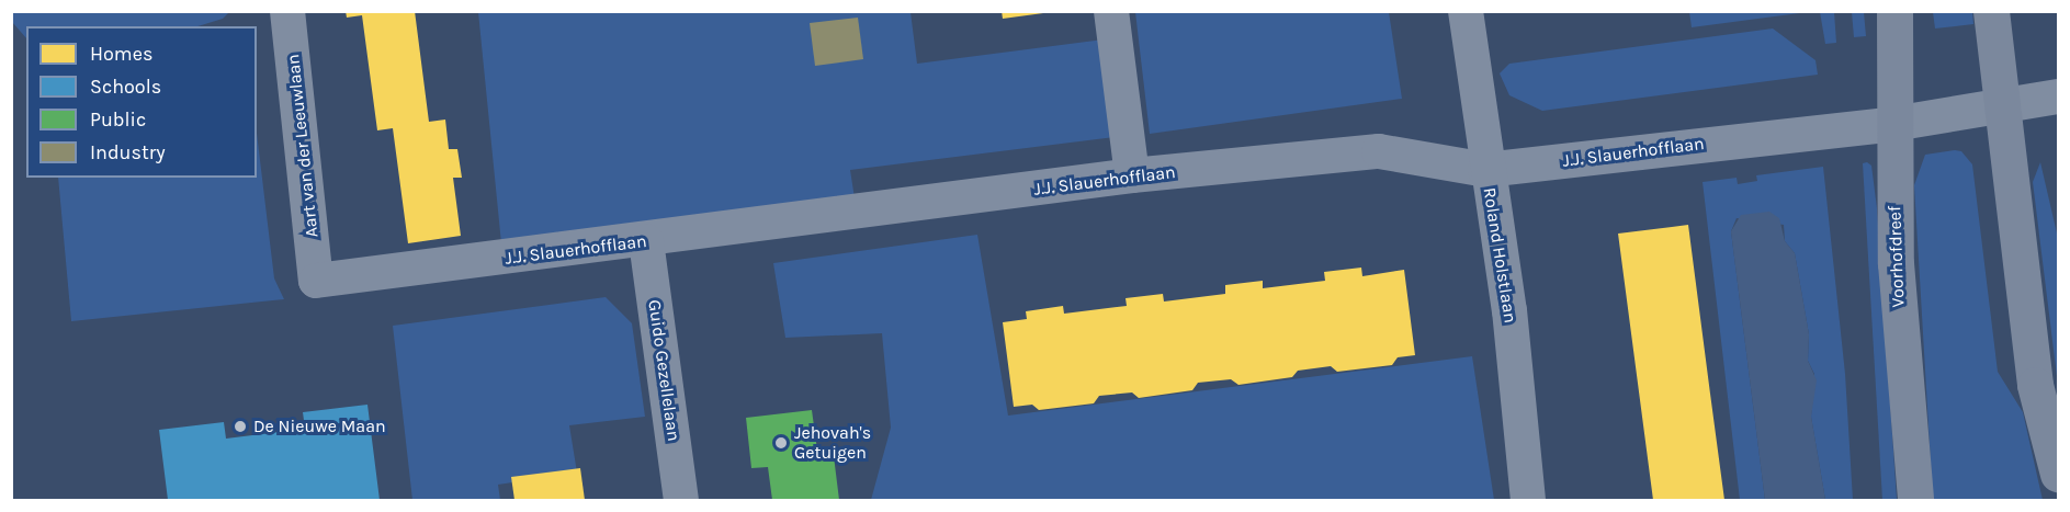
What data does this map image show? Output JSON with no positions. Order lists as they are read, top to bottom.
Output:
{
  "streets": {
    "street": [
      "Aart van der Leeuwlaan",
      "J.J. Slauerhofflaan",
      "Roland Holstlaan",
      "Voorhofdreef",
      "Guido Gezellelaan"
    ]
  },
  "crossings": [
    ["Aart van der Leeuwlaan", "J.J. Slauerhofflaan"],
    ["J.J. Slauerhofflaan", "Roland Holstlaan"],
    ["J.J. Slauerhofflaan", "Voorhofdreef"],
    ["J.J. Slauerhofflaan", "Guido Gezellelaan"]
  ],
  "places": ["De Nieuwe Maan", "Jehovah's Getuigen"],
  "legend": [
    "Homes",
    "Schools",
    "Public",
    "Industry"
  ]
}
